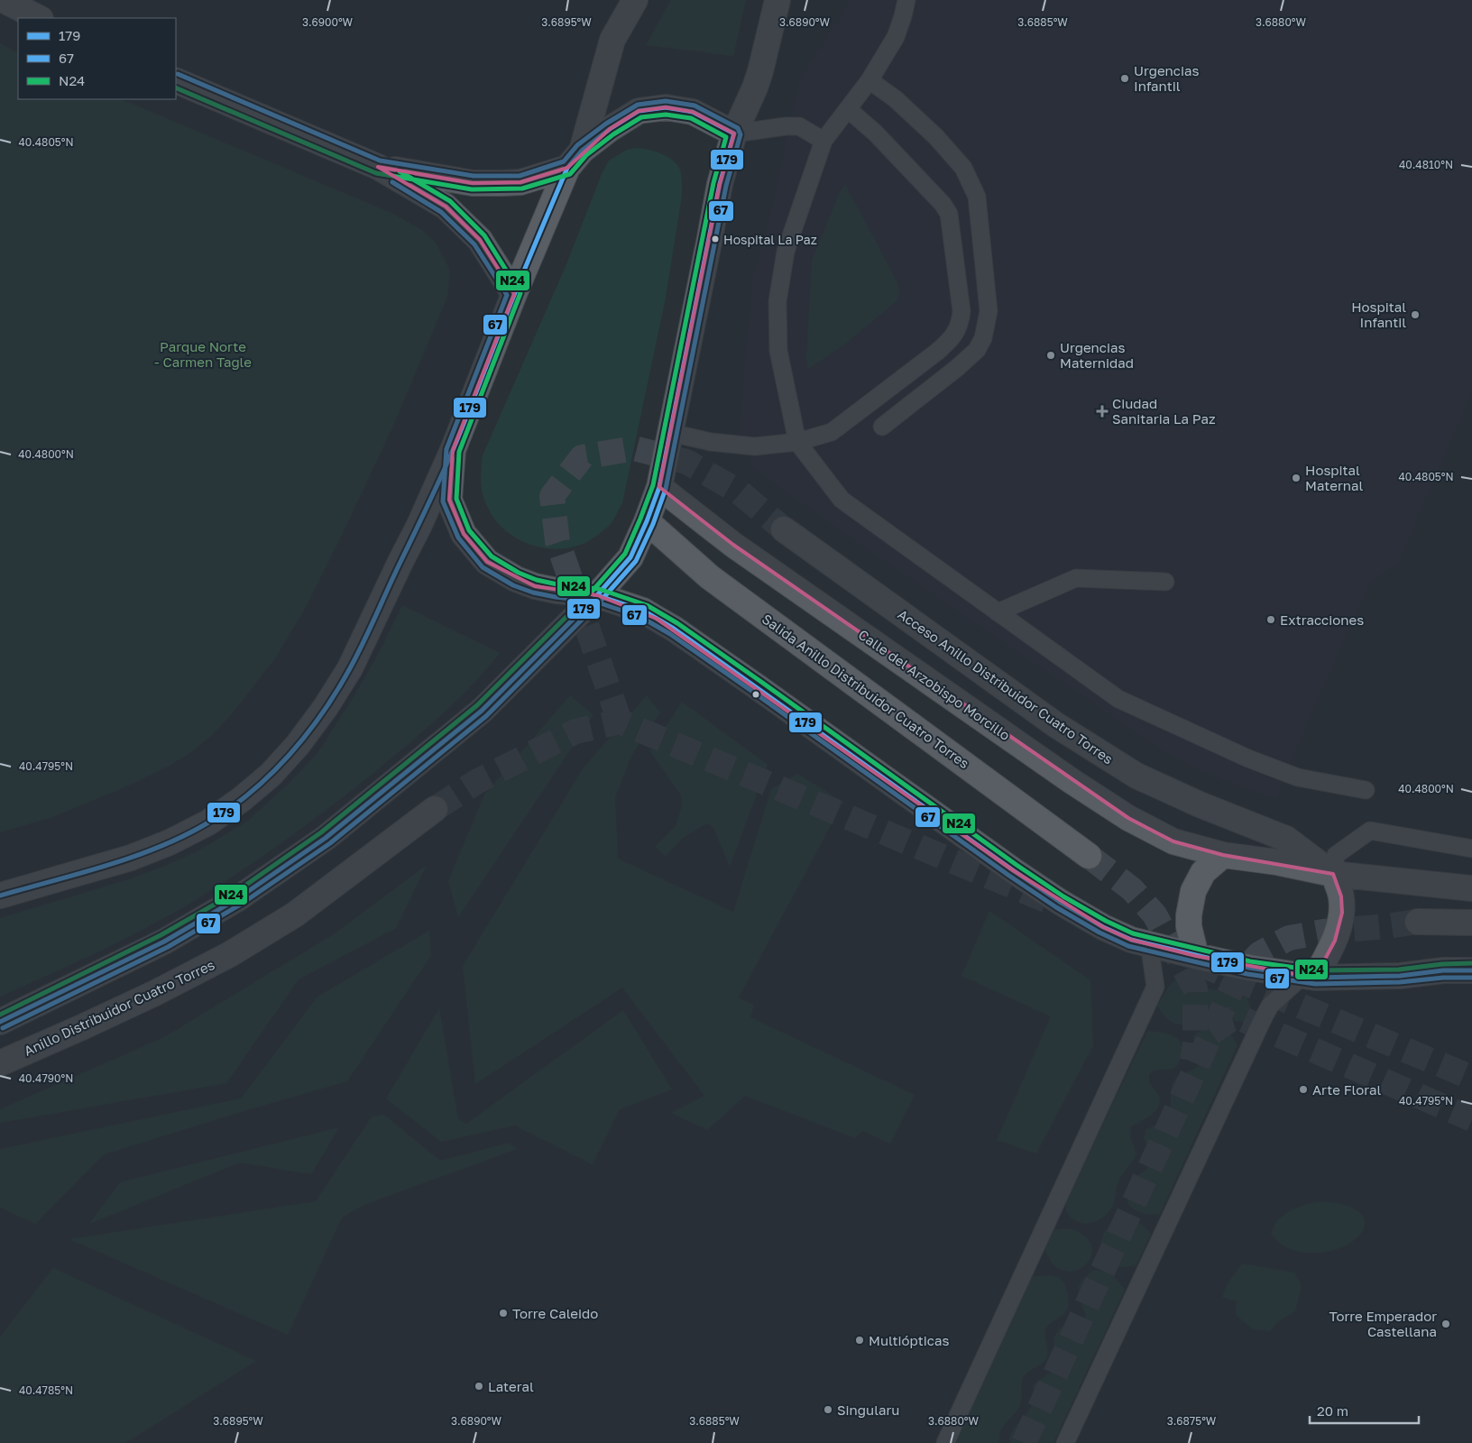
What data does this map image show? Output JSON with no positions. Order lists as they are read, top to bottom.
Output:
{
  "streets": {
    "street": [
      "Calle del Arzobispo Morcillo",
      "Acceso Anillo Distribuidor Cuatro Torres",
      "Salida Anillo Distribuidor Cuatro Torres",
      "Anillo Distribuidor Cuatro Torres"
    ]
  },
  "crossings": [
    ["Calle del Arzobispo Morcillo", "Acceso Anillo Distribuidor Cuatro Torres"]
  ],
  "parks": ["Parque Norte - Carmen Tagle"],
  "places": {
    "other": [
      "Urgencias Infantil",
      "Hospital La Paz",
      "Hospital Infantil",
      "Urgencias Maternidad",
      "Hospital Maternal",
      "Extracciones",
      "Arte Floral",
      "Torre Caleido",
      "Torre Emperador Castellana",
      "Multiópticas",
      "Lateral",
      "Singularu"
    ],
    "health": ["Ciudad Sanitaria La Paz"]
  },
  "lines": ["transit line 67", "transit line N24", "transit line 179"],
  "legend": ["179", "67", "N24"],
  "scale_bar": "20 m",
  "coordinates": [
    "3.6900°W",
    "3.6895°W",
    "3.6890°W",
    "3.6885°W",
    "3.6880°W",
    "40.4805°N",
    "40.4810°N",
    "40.4800°N",
    "40.4795°N",
    "40.4790°N",
    "40.4785°N",
    "3.6875°W"
  ]
}
